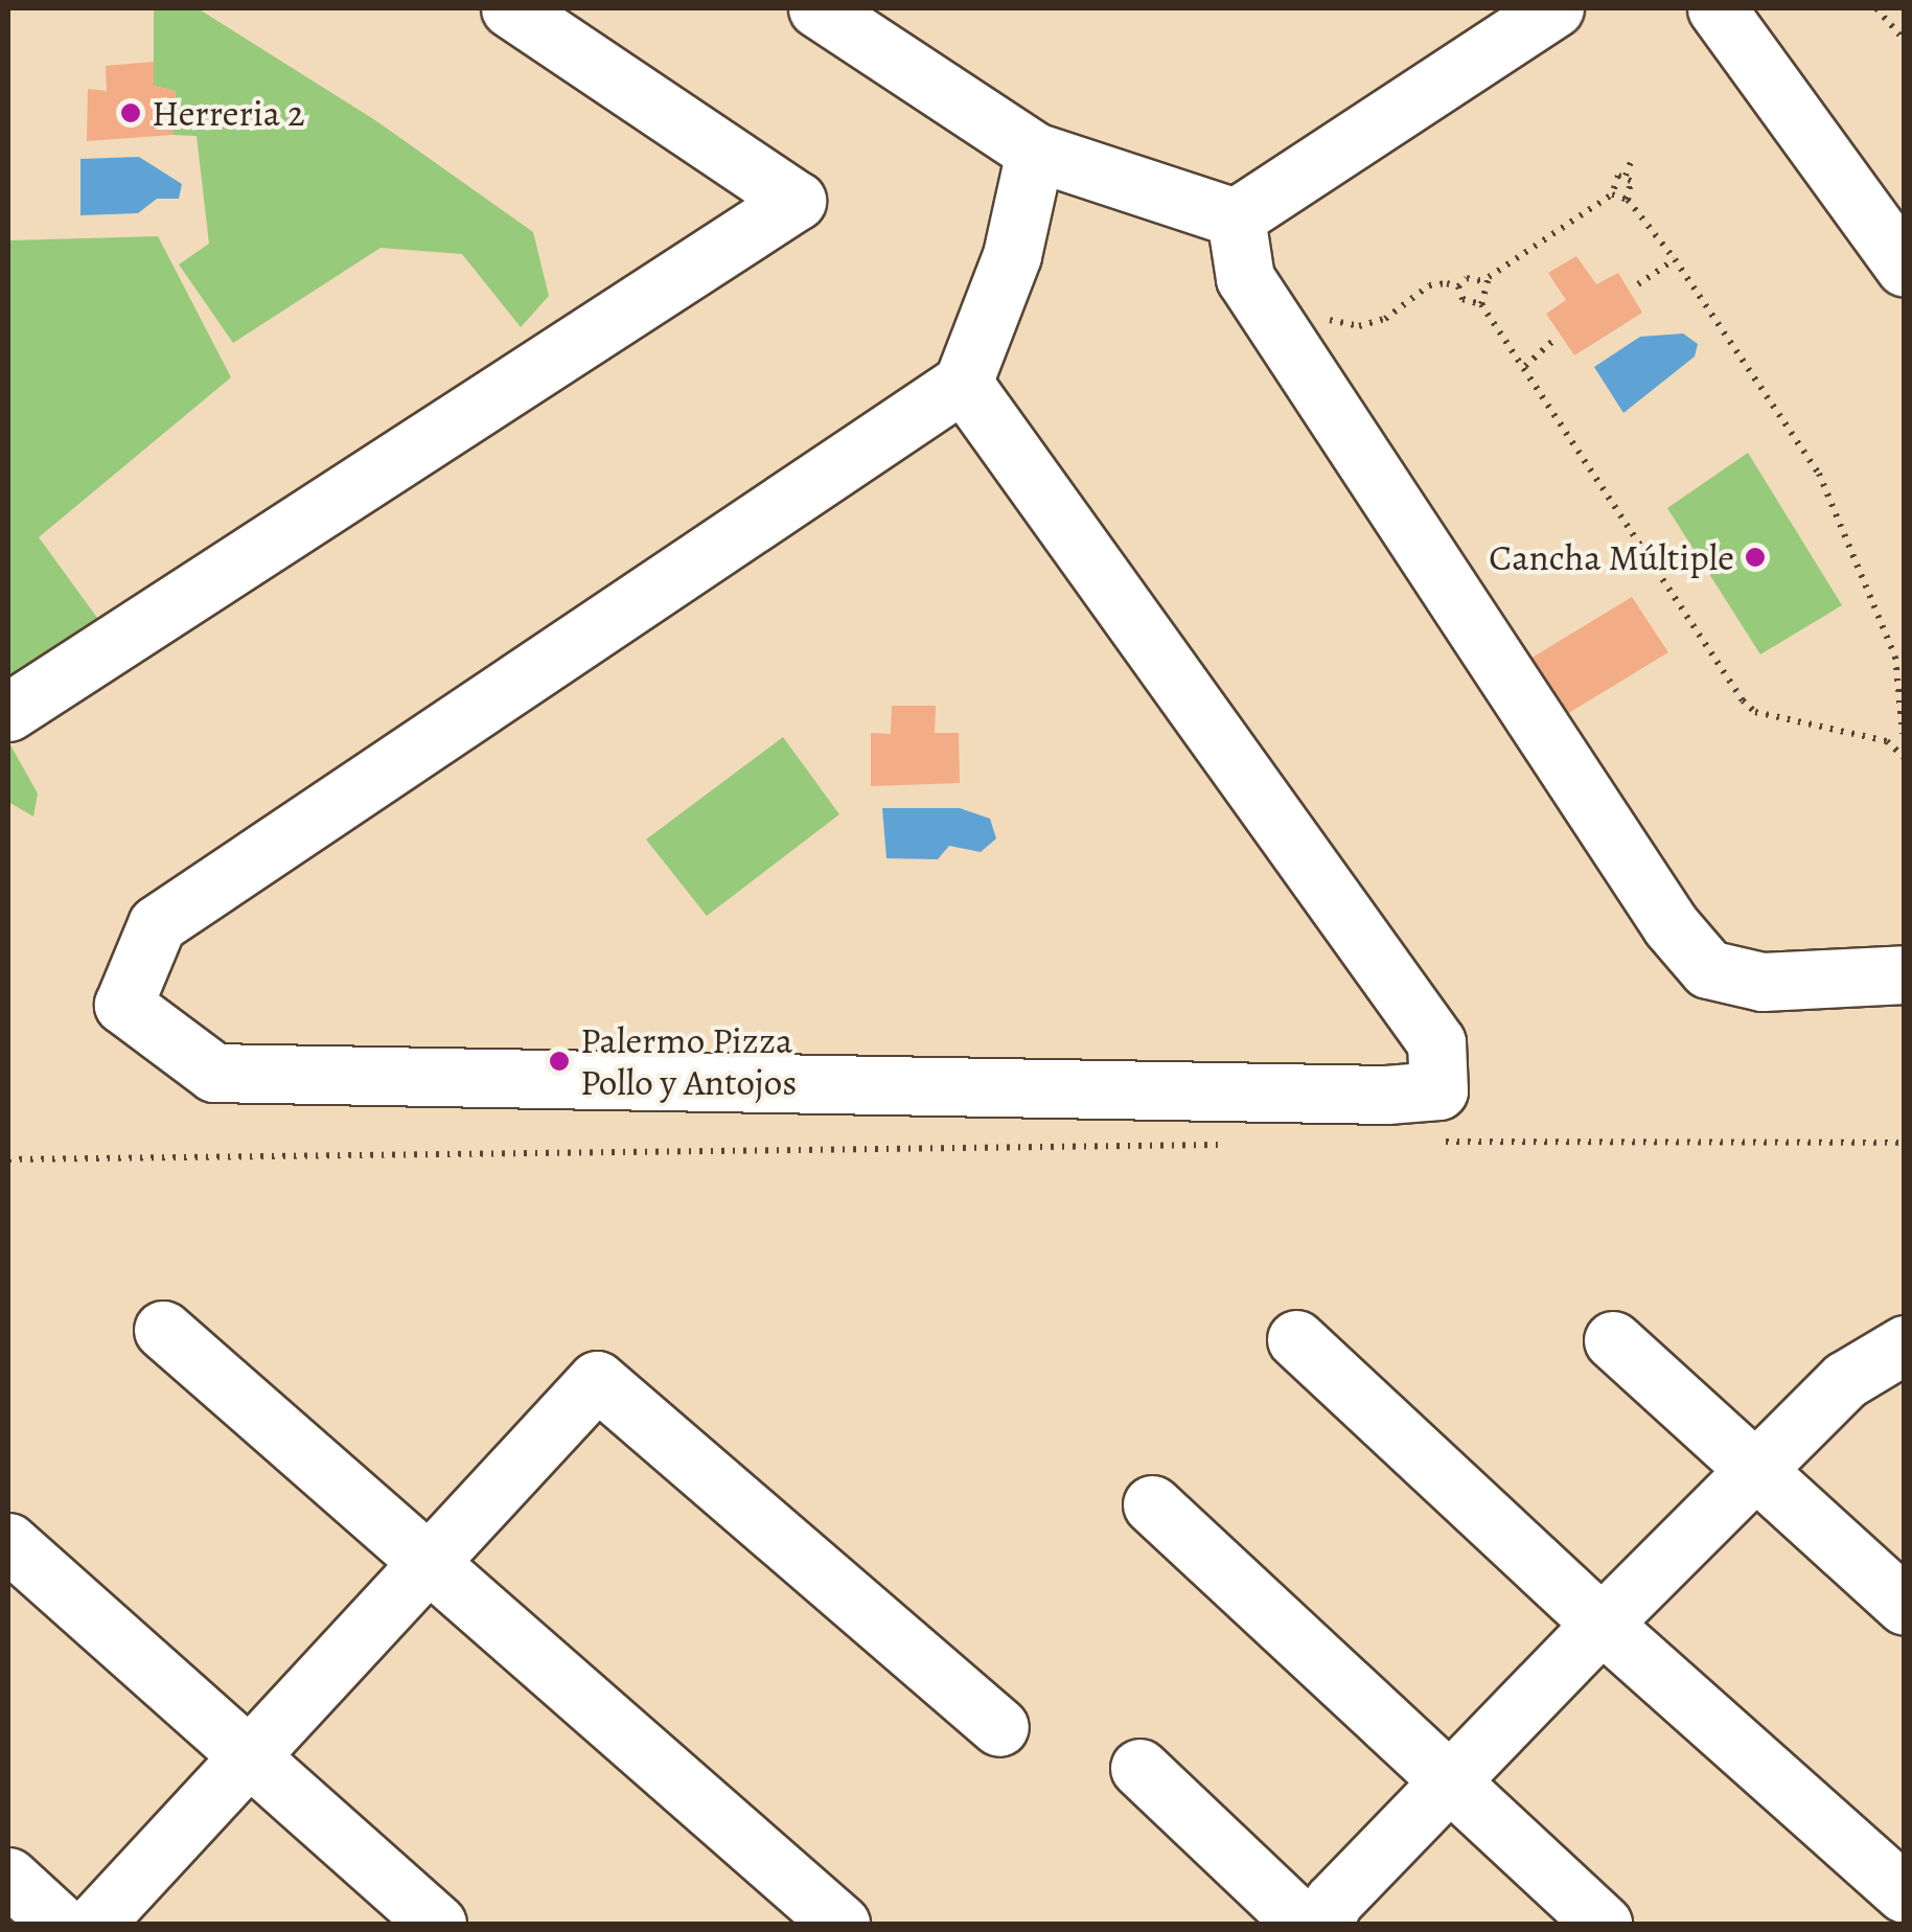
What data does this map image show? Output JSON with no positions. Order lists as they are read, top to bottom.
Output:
{
  "places": ["Herreria 2", "Cancha Múltiple", "Palermo Pizza Pollo y Antojos"]
}
